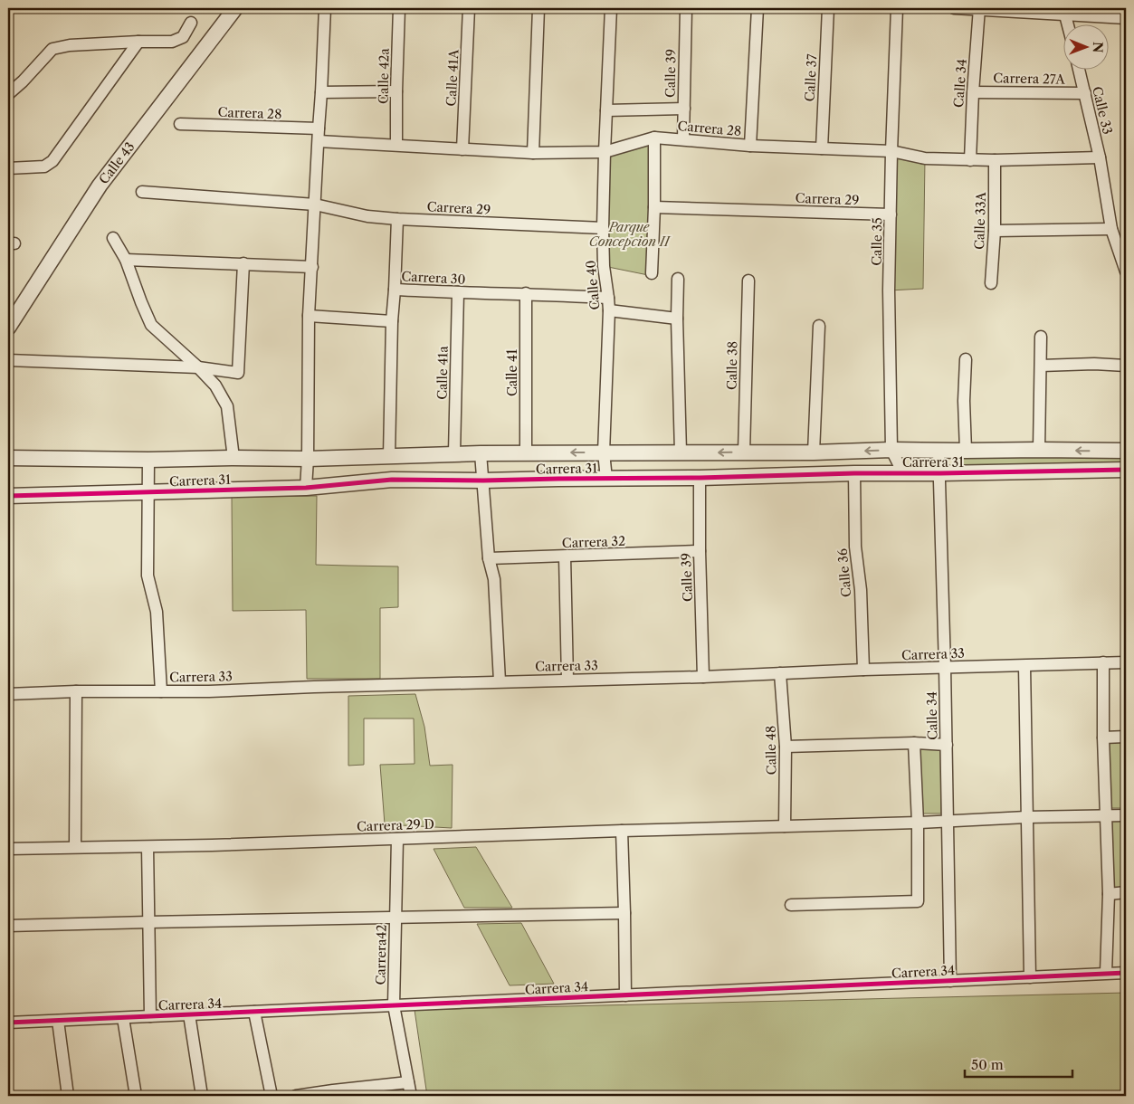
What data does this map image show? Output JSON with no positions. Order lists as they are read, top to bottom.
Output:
{
  "streets": {
    "street": [
      "Calle 39",
      "Calle 42a",
      "Calle 41A",
      "Calle 37",
      "Carrera 27A",
      "Calle 34",
      "Calle 33",
      "Carrera 28",
      "Calle 43",
      "Carrera 29",
      "Calle 33A",
      "Calle 35",
      "Carrera 30",
      "Calle 40",
      "Calle 38",
      "Calle 41a",
      "Calle 41",
      "Carrera 31",
      "Carrera 32",
      "Calle 36",
      "Carrera 33",
      "Calle 48",
      "Carrera 29 D",
      "Carrera42",
      "Carrera 34"
    ]
  },
  "crossings": [
    ["Calle 39", "Carrera 28"],
    ["Calle 39", "Carrera 31"],
    ["Calle 39", "Carrera 32"],
    ["Calle 39", "Carrera 33"],
    ["Calle 42a", "Carrera 28"],
    ["Calle 41A", "Carrera 28"],
    ["Calle 37", "Carrera 28"],
    ["Carrera 27A", "Calle 34"],
    ["Carrera 27A", "Calle 33"],
    ["Calle 34", "Carrera 28"],
    ["Calle 34", "Carrera 31"],
    ["Calle 34", "Carrera 33"],
    ["Calle 34", "Carrera 29 D"],
    ["Calle 34", "Carrera 34"],
    ["Calle 33", "Carrera 28"],
    ["Carrera 28", "Calle 33A"],
    ["Carrera 28", "Calle 35"],
    ["Carrera 28", "Calle 40"],
    ["Carrera 29", "Calle 35"],
    ["Carrera 29", "Calle 40"],
    ["Calle 35", "Carrera 31"],
    ["Carrera 30", "Calle 40"],
    ["Carrera 30", "Calle 41a"],
    ["Carrera 30", "Calle 41"],
    ["Calle 40", "Carrera 31"],
    ["Calle 38", "Carrera 31"],
    ["Calle 41a", "Carrera 31"],
    ["Calle 41", "Carrera 31"],
    ["Carrera 31", "Calle 36"],
    ["Calle 36", "Carrera 33"],
    ["Carrera 33", "Calle 48"],
    ["Calle 48", "Carrera 29 D"],
    ["Carrera 29 D", "Carrera42"],
    ["Carrera42", "Carrera 34"]
  ],
  "parks": ["Parque Concepcion II"],
  "scale_bar": "50 m",
  "north": "right"
}
